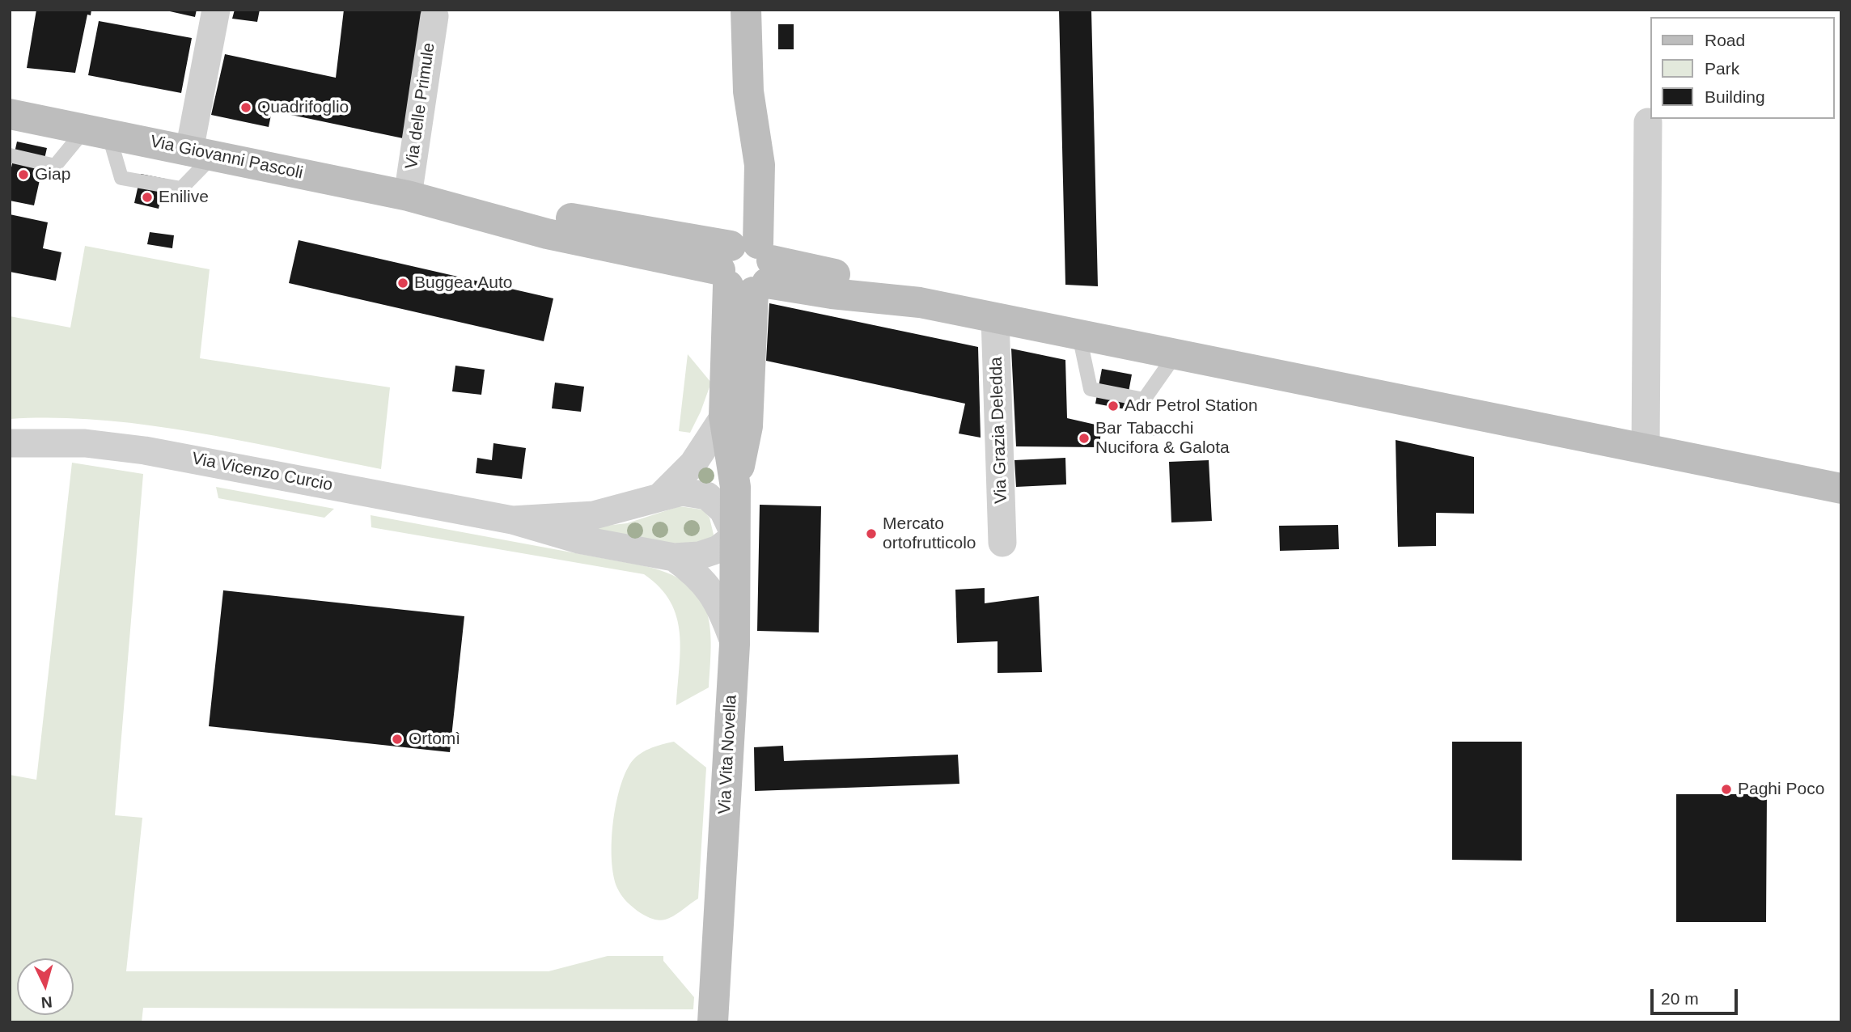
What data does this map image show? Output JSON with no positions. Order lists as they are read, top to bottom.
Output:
{
  "streets": {
    "main road": ["Via Giovanni Pascoli", "Via Vita Novella"],
    "street": ["Via delle Primule", "Via Grazia Deledda", "Via Vicenzo Curcio"]
  },
  "crossings": [
    ["Via delle Primule", "Via Giovanni Pascoli"],
    ["Via Giovanni Pascoli", "Via Grazia Deledda"]
  ],
  "places": [
    "Quadrifoglio",
    "Giap",
    "Enilive",
    "Buggea Auto",
    "Adr Petrol Station",
    "Bar Tabacchi Nucifora & Galota",
    "Mercato ortofrutticolo",
    "Ortomì",
    "Paghi Poco"
  ],
  "legend": ["Road", "Park", "Building"],
  "scale_bar": "20 m",
  "north": "bottom"
}
